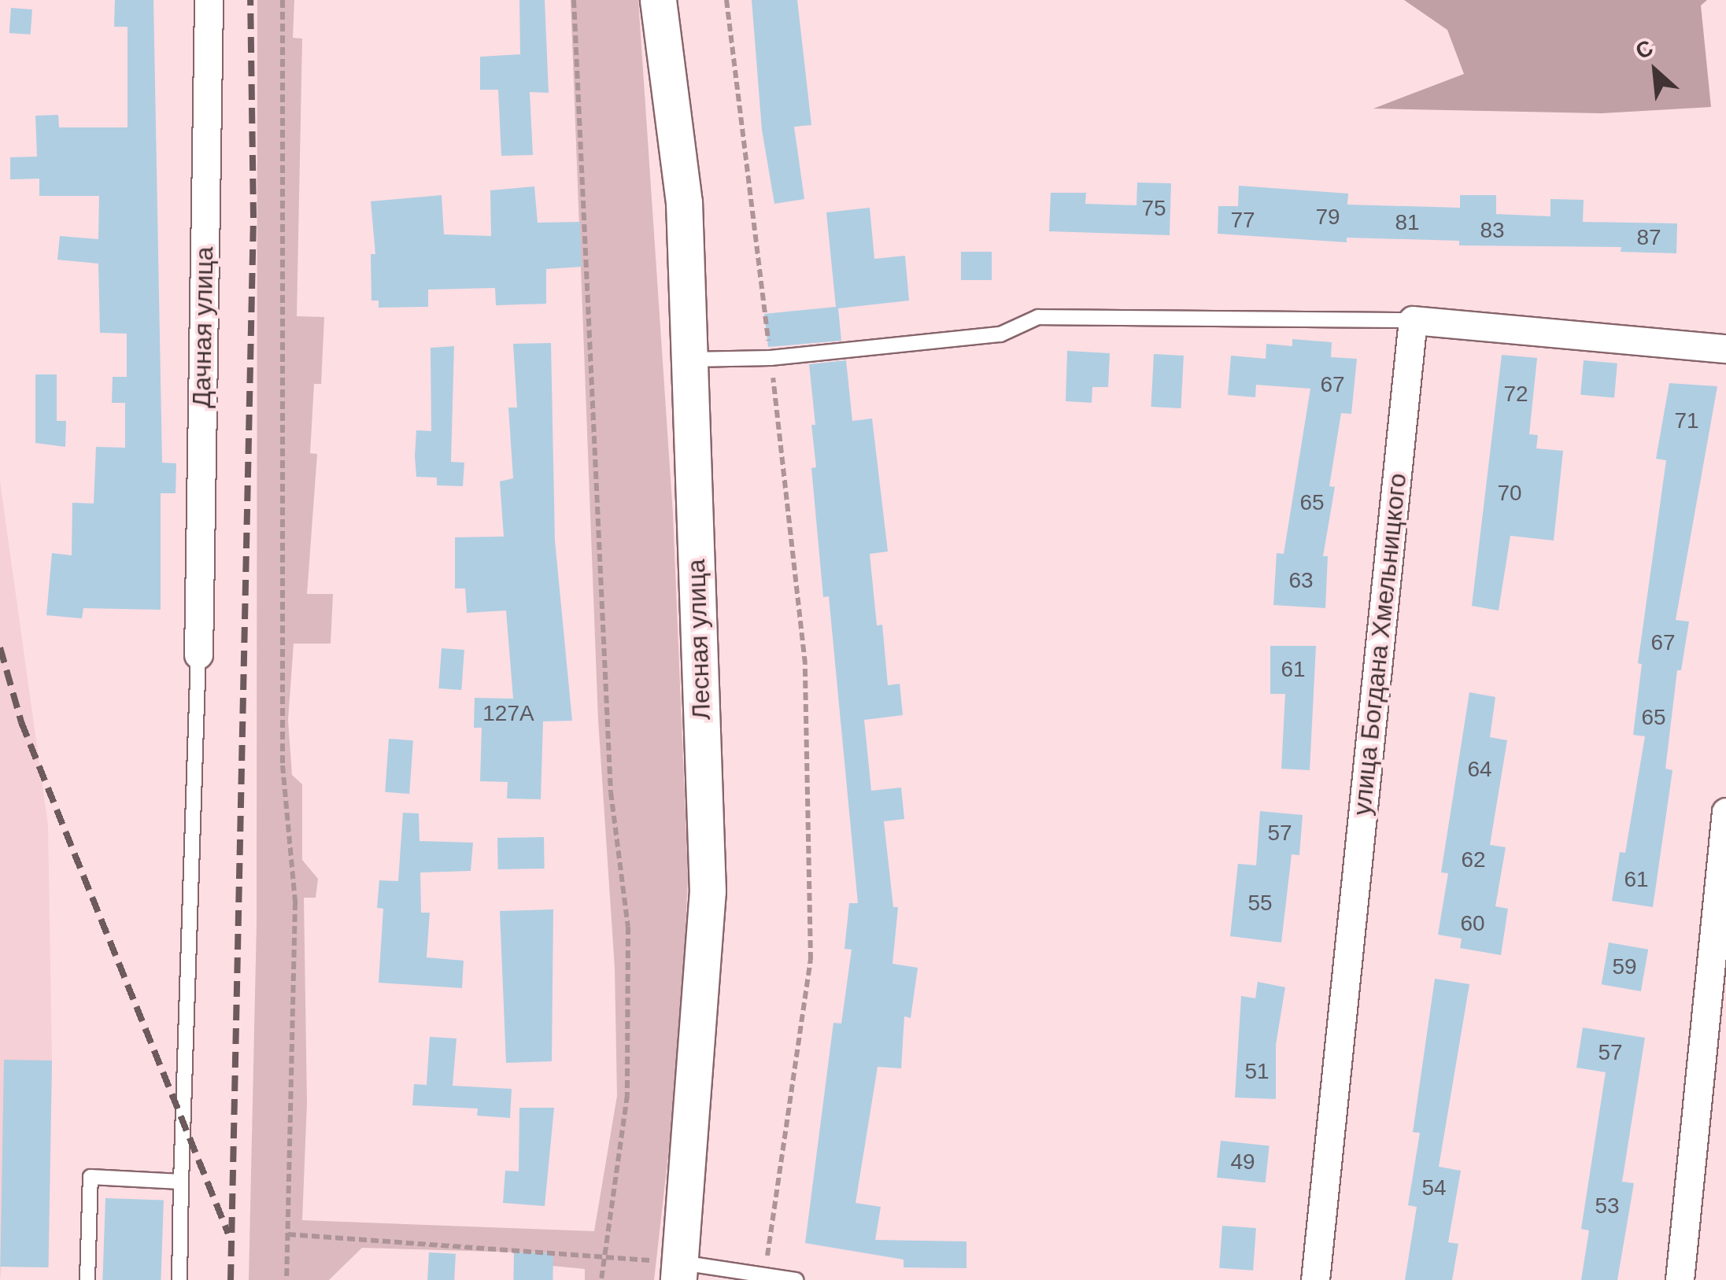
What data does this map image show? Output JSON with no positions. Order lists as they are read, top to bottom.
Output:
{
  "streets": {
    "street": ["Дачная улица", "Лесная улица", "улица Богдана Хмельницкого"]
  },
  "house_numbers": [
    "75",
    "79",
    "77",
    "81",
    "83",
    "87",
    "67",
    "72",
    "71",
    "70",
    "65",
    "63",
    "67",
    "61",
    "127А",
    "65",
    "64",
    "57",
    "62",
    "61",
    "55",
    "60",
    "59",
    "57",
    "51",
    "49",
    "54",
    "53"
  ],
  "north": "top left"
}
